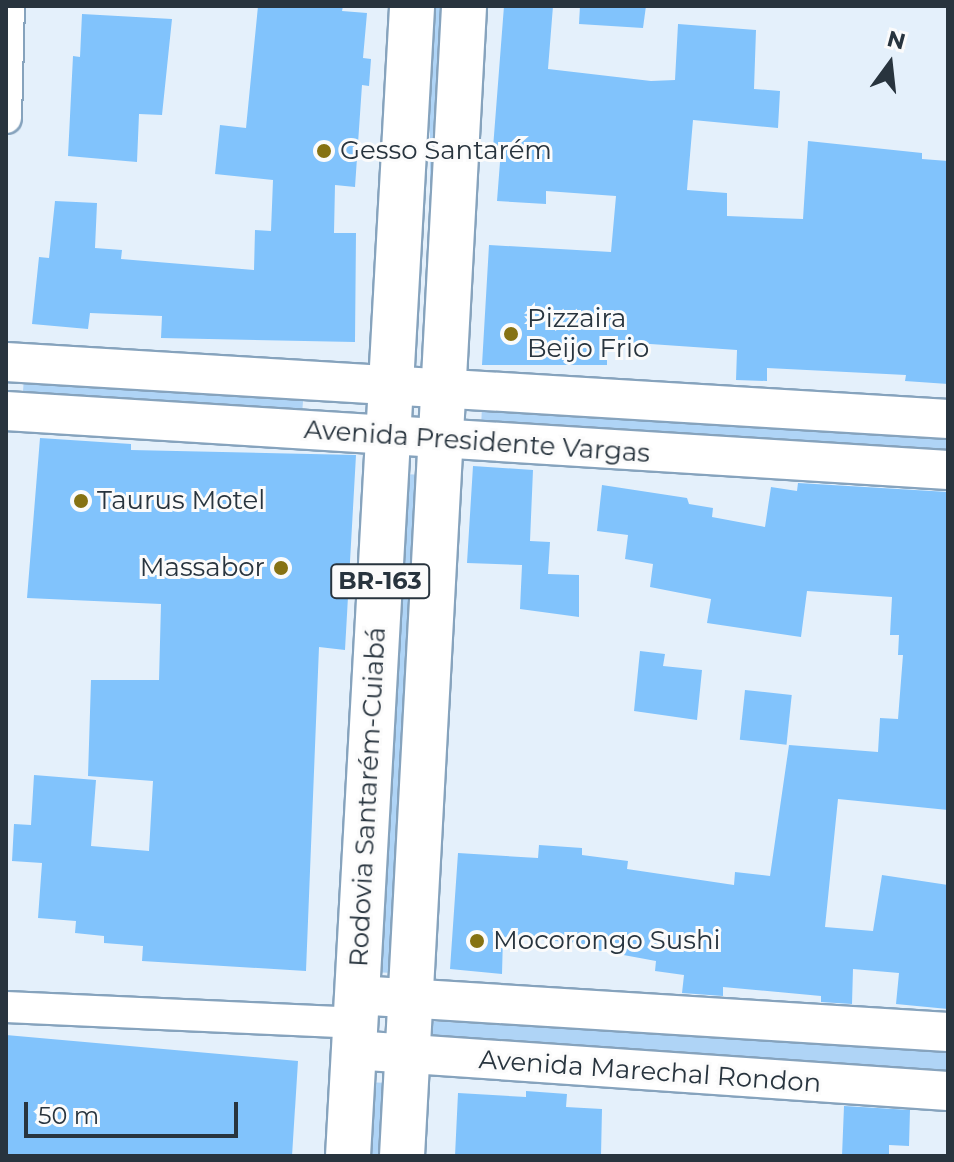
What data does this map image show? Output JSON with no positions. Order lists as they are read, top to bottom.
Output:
{
  "streets": {
    "highway": ["BR-163", "Rodovia Santarém-Cuiabá"],
    "street": ["Avenida Presidente Vargas", "Avenida Marechal Rondon"]
  },
  "crossings": [
    ["Avenida Presidente Vargas", "Rodovia Santarém-Cuiabá"],
    ["Rodovia Santarém-Cuiabá", "Avenida Marechal Rondon"]
  ],
  "places": [
    "Gesso Santarém",
    "Pizzaira Beijo Frio",
    "Taurus Motel",
    "Massabor",
    "Mocorongo Sushi"
  ],
  "scale_bar": "50 m",
  "north": "top"
}
